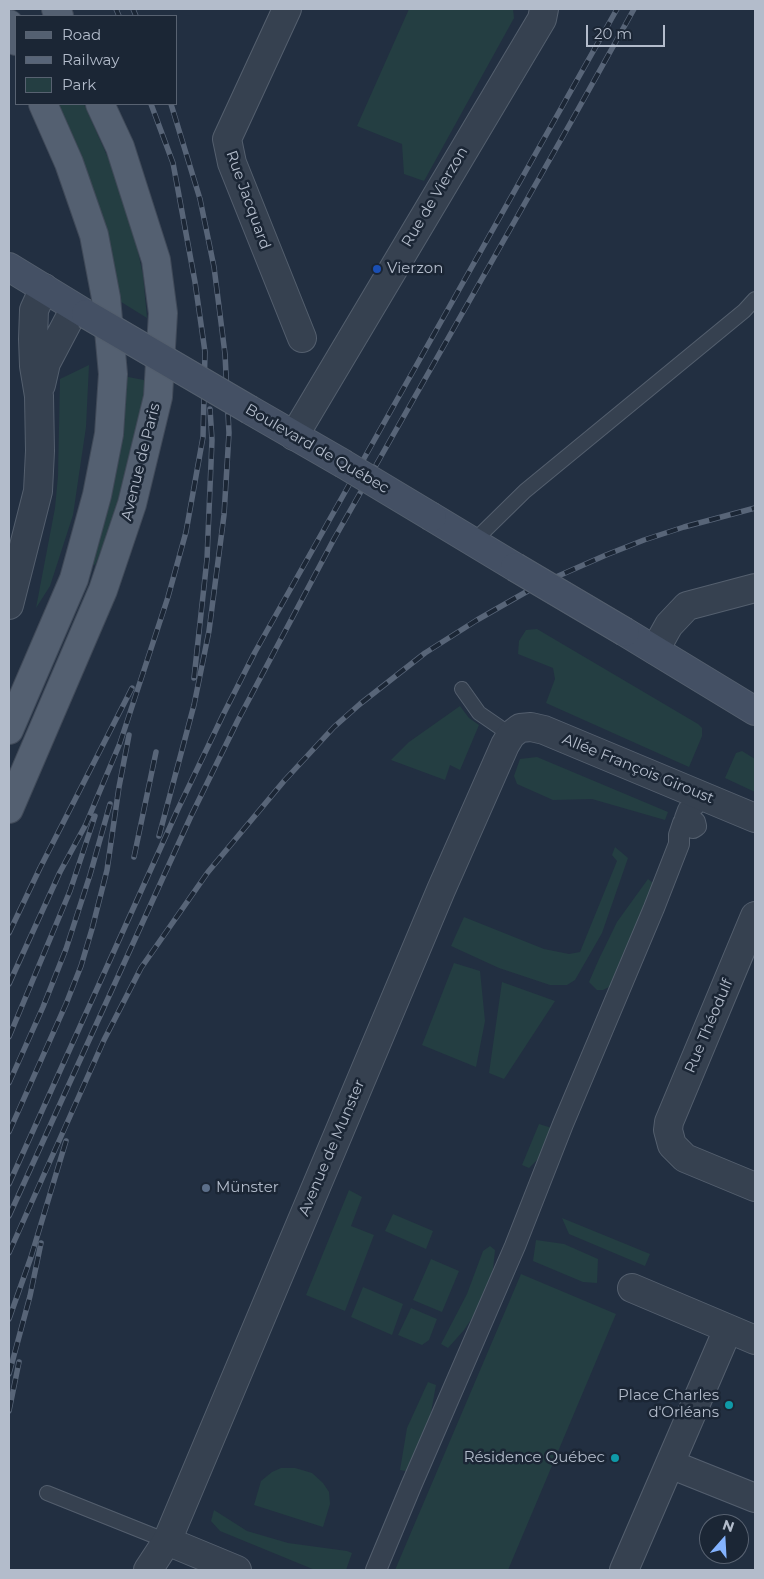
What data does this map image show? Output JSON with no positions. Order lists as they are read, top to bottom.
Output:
{
  "streets": {
    "main road": ["Boulevard de Québec", "Avenue de Paris"],
    "street": [
      "Rue de Vierzon",
      "Rue Jacquard",
      "Allée François Giroust",
      "Rue Théodulf",
      "Avenue de Munster"
    ]
  },
  "crossings": [
    ["Rue de Vierzon", "Boulevard de Québec"],
    ["Allée François Giroust", "Avenue de Munster"]
  ],
  "places": [
    "Vierzon",
    "Münster",
    "Place Charles d'Orléans",
    "Résidence Québec"
  ],
  "legend": ["Road", "Railway", "Park"],
  "scale_bar": "20 m",
  "north": "top"
}
